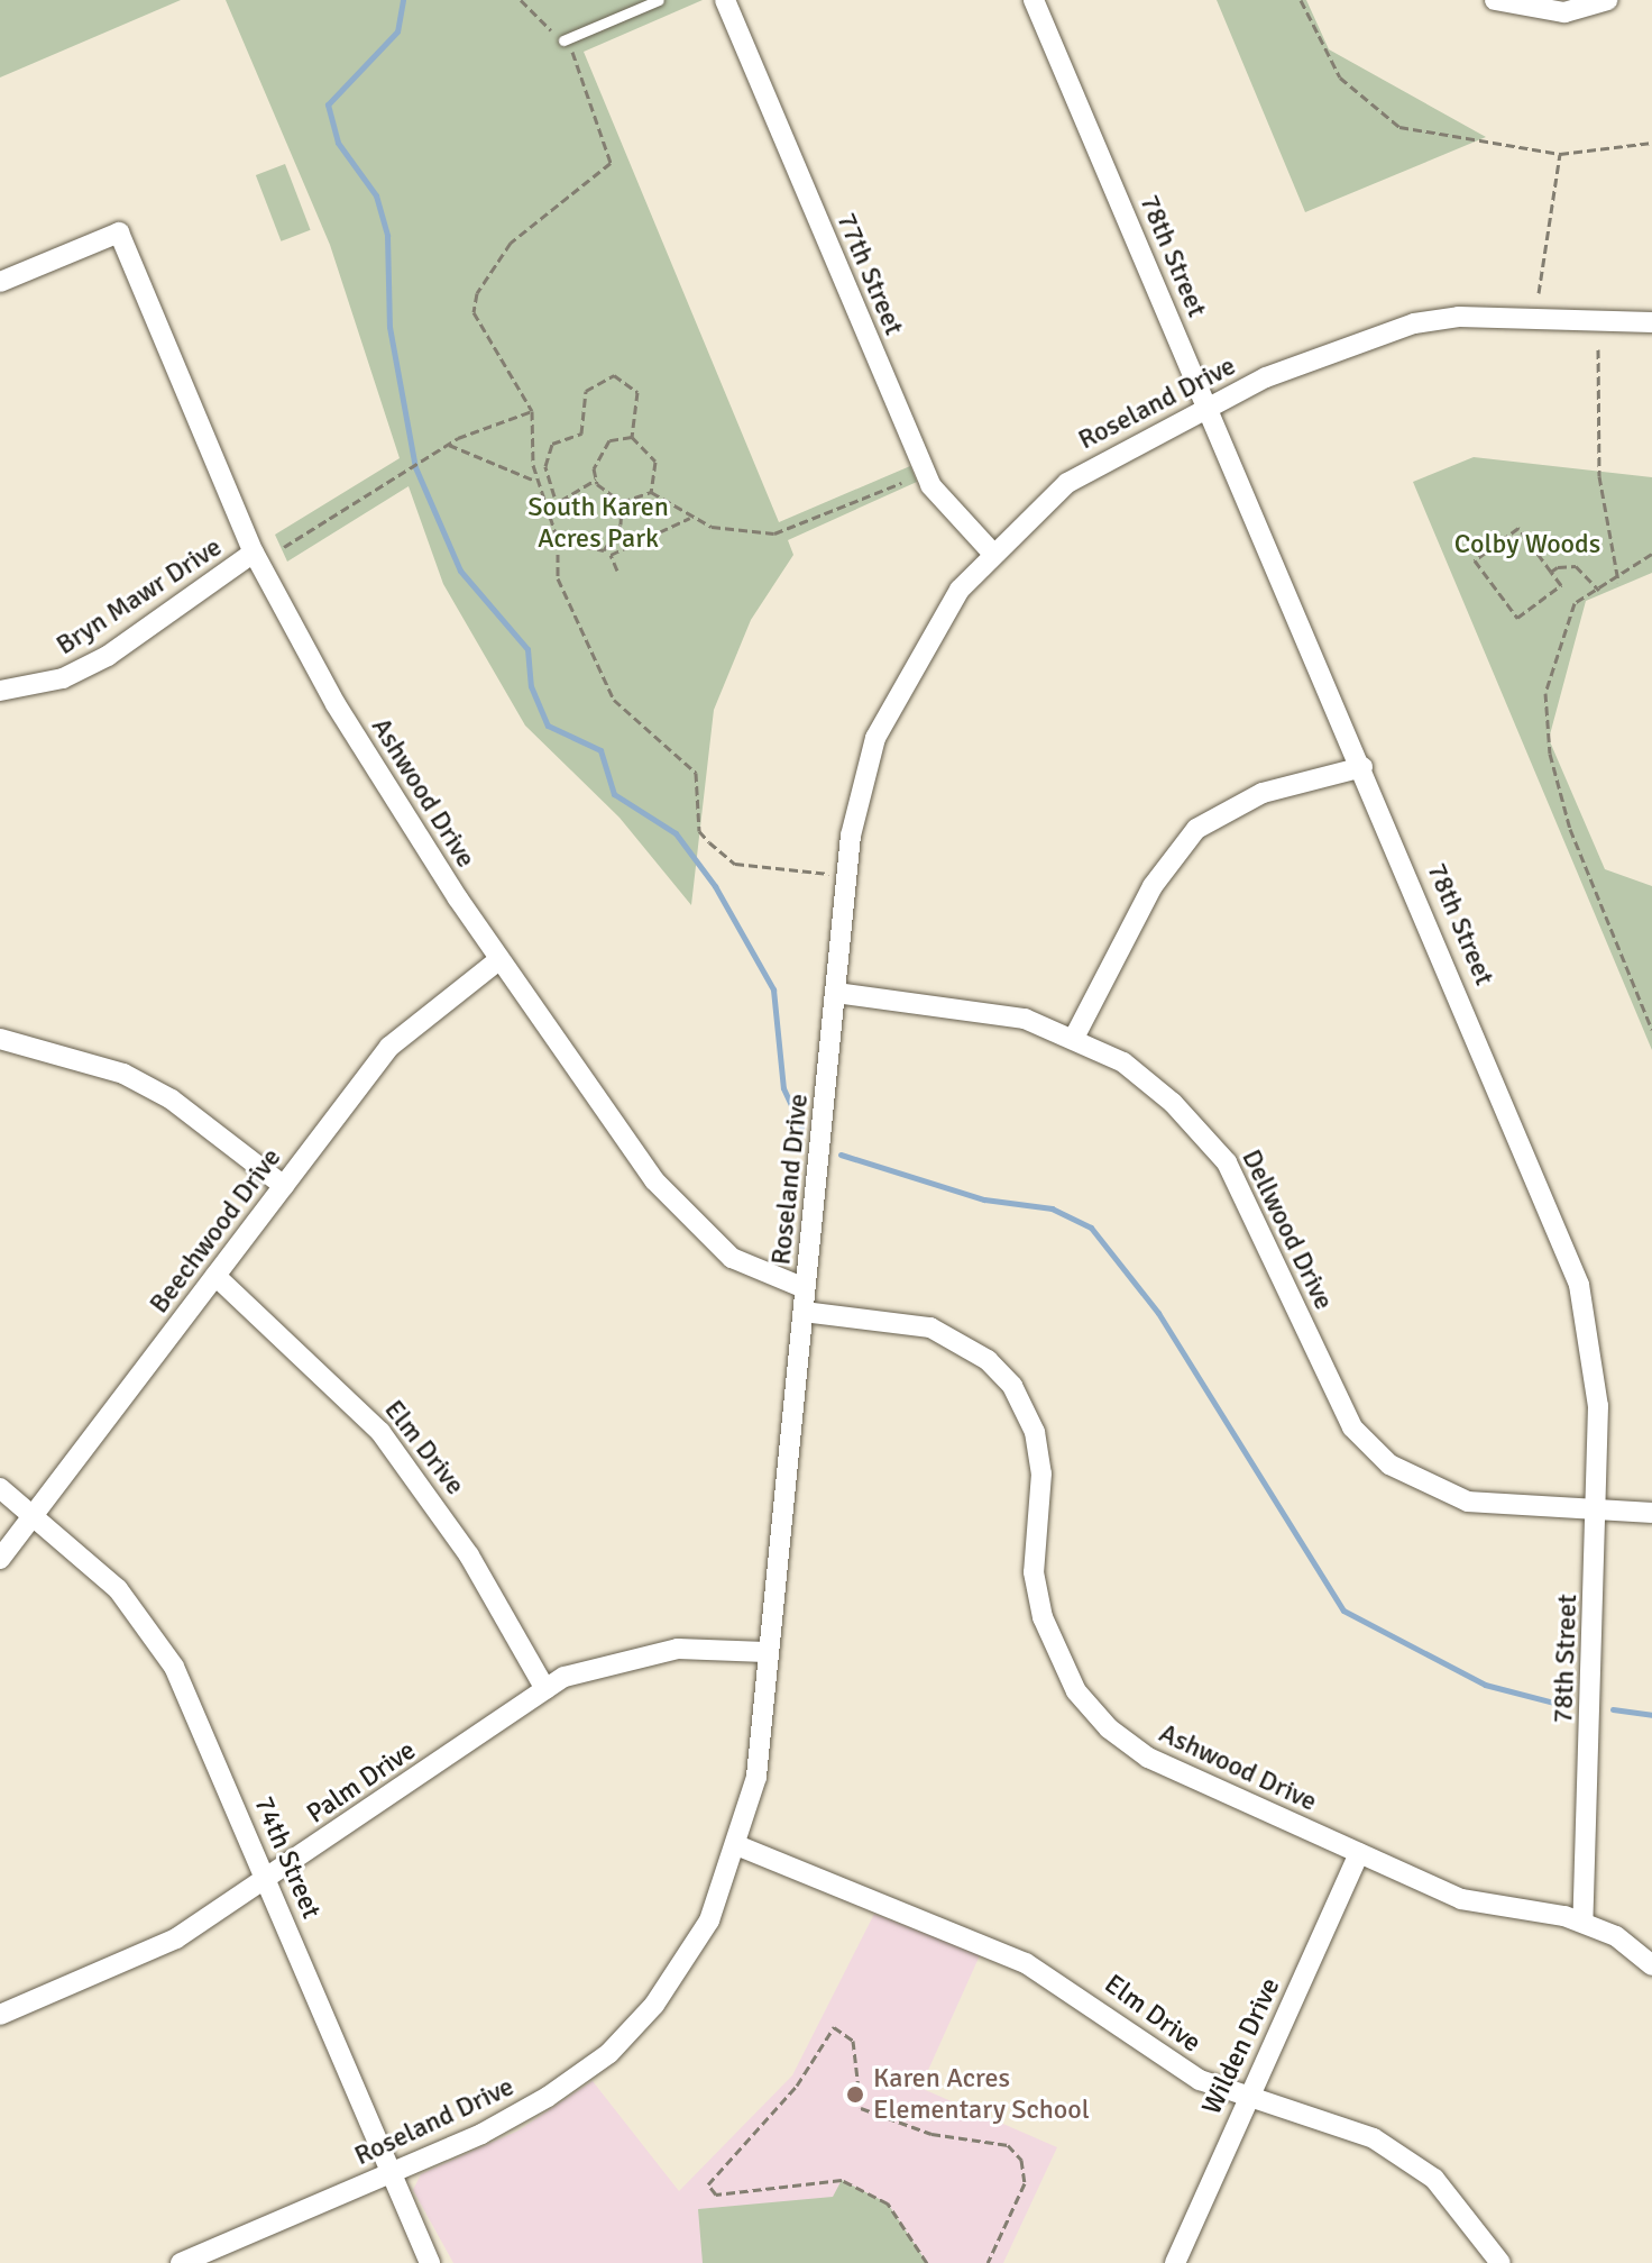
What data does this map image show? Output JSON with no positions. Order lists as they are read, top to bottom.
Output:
{
  "streets": {
    "street": [
      "78th Street",
      "77th Street",
      "Roseland Drive",
      "Bryn Mawr Drive",
      "Ashwood Drive",
      "Dellwood Drive",
      "Beechwood Drive",
      "Elm Drive",
      "Palm Drive",
      "74th Street",
      "Wilden Drive"
    ]
  },
  "crossings": [
    ["78th Street", "Roseland Drive"],
    ["78th Street", "Ashwood Drive"],
    ["78th Street", "Dellwood Drive"],
    ["77th Street", "Roseland Drive"],
    ["Roseland Drive", "Ashwood Drive"],
    ["Roseland Drive", "Dellwood Drive"],
    ["Roseland Drive", "Elm Drive"],
    ["Roseland Drive", "Palm Drive"],
    ["Roseland Drive", "74th Street"],
    ["Bryn Mawr Drive", "Ashwood Drive"],
    ["Ashwood Drive", "Beechwood Drive"],
    ["Ashwood Drive", "Wilden Drive"],
    ["Beechwood Drive", "Elm Drive"],
    ["Beechwood Drive", "74th Street"],
    ["Elm Drive", "Palm Drive"],
    ["Elm Drive", "Wilden Drive"],
    ["Palm Drive", "74th Street"]
  ],
  "parks": ["South Karen Acres Park", "Colby Woods"],
  "places": ["Karen Acres Elementary School"]
}
